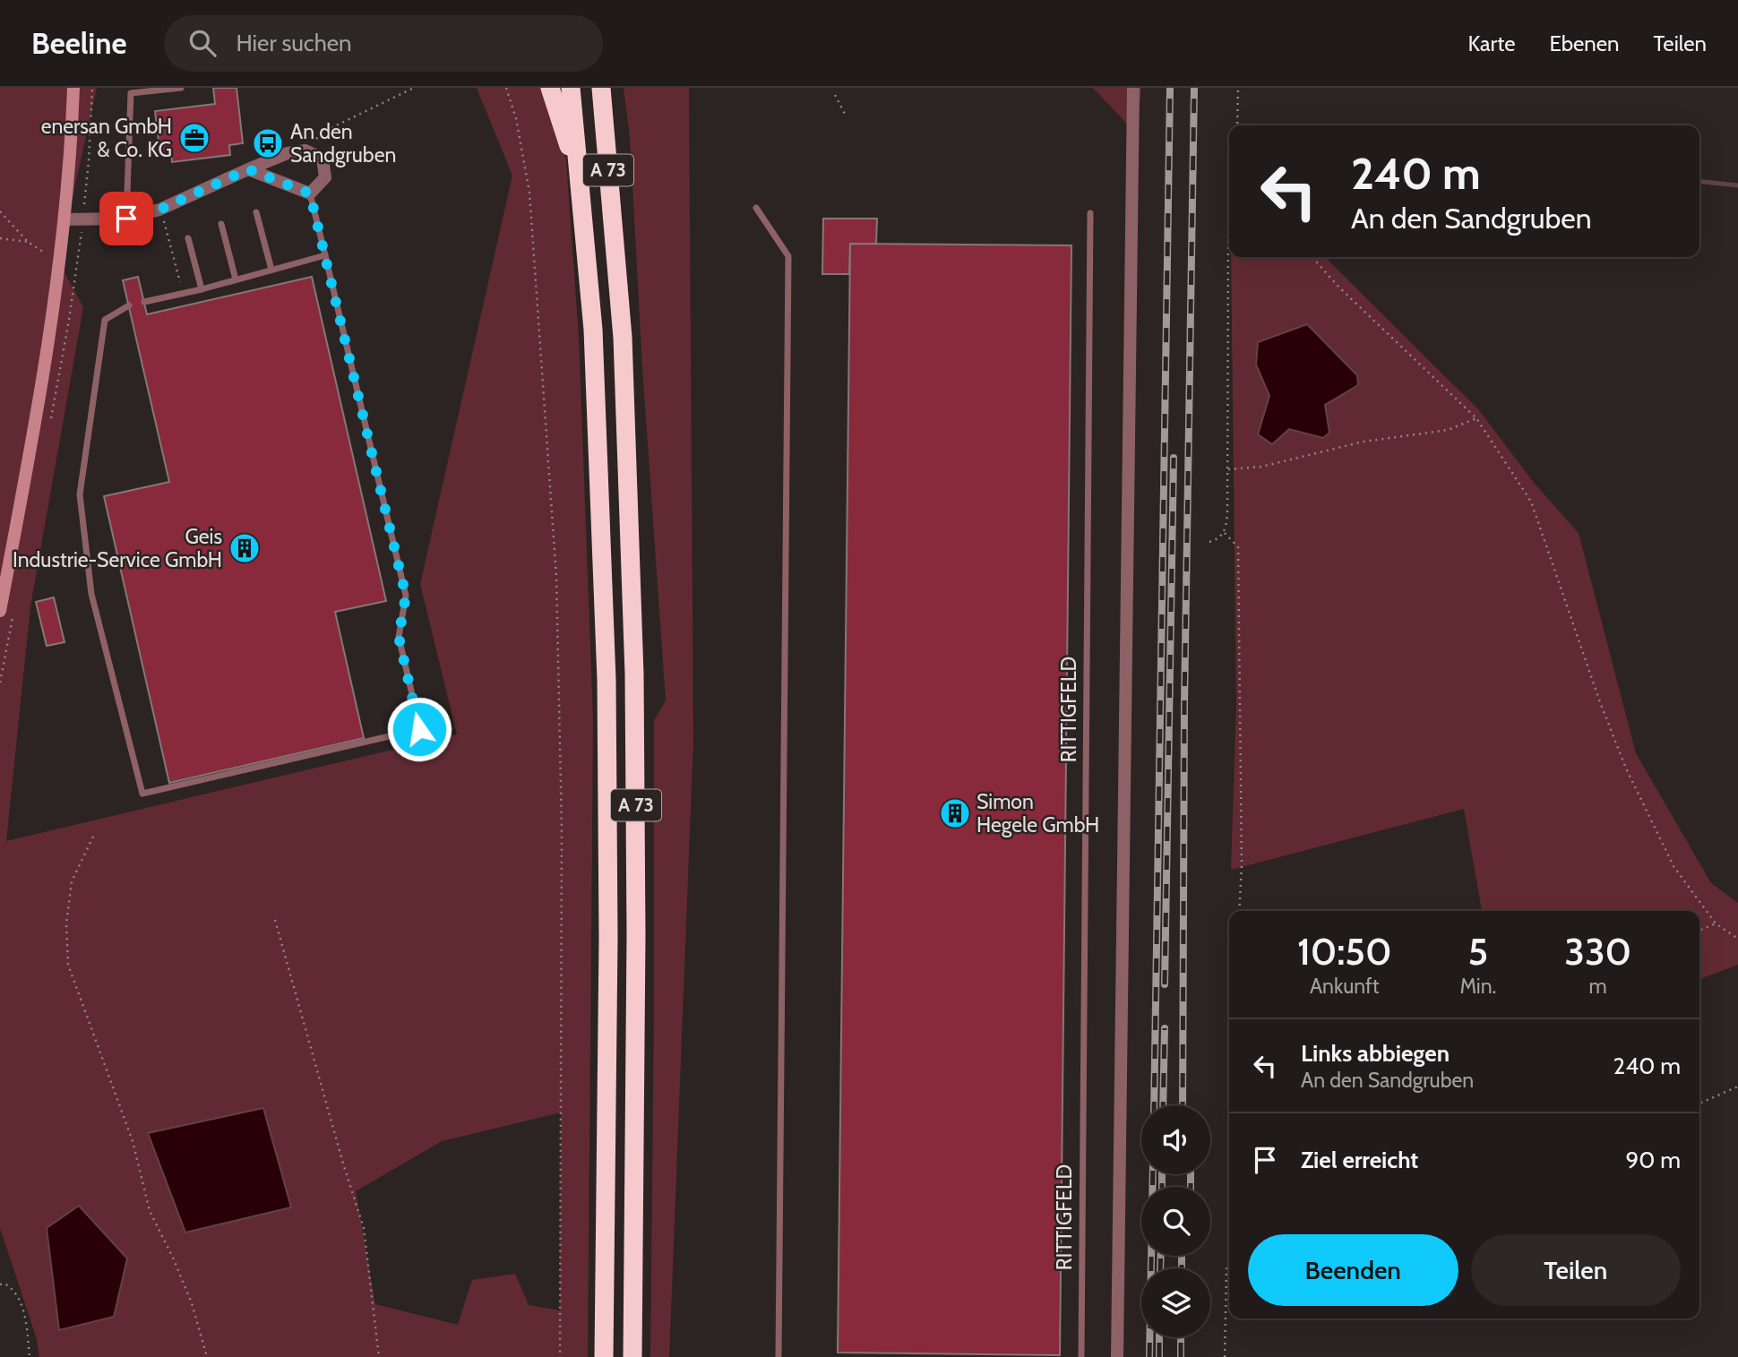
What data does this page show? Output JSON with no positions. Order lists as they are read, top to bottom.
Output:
{
  "streets": {
    "highway": ["A 73"],
    "lane": ["RITTIGFELD"]
  },
  "places": {
    "office": ["enersan GmbH & Co. KG"],
    "bus stop": ["An den Sandgruben"],
    "building": ["Geis Industrie-Service GmbH", "Simon Hegele GmbH"]
  },
  "page": {
    "header": "Beeline",
    "search": "Hier suchen",
    "nav": ["Karte", "Ebenen", "Teilen"],
    "turn": ["240 m", "An den Sandgruben"],
    "eta": [
      "10:50",
      "Ankunft",
      "5",
      "Min.",
      "330",
      "m"
    ],
    "list": [
      {
        "name": "Links abbiegen",
        "note": "An den Sandgruben",
        "value": "240 m"
      },
      {
        "name": "Ziel erreicht",
        "value": "90 m"
      }
    ],
    "buttons": ["Beenden", "Teilen"]
  }
}
